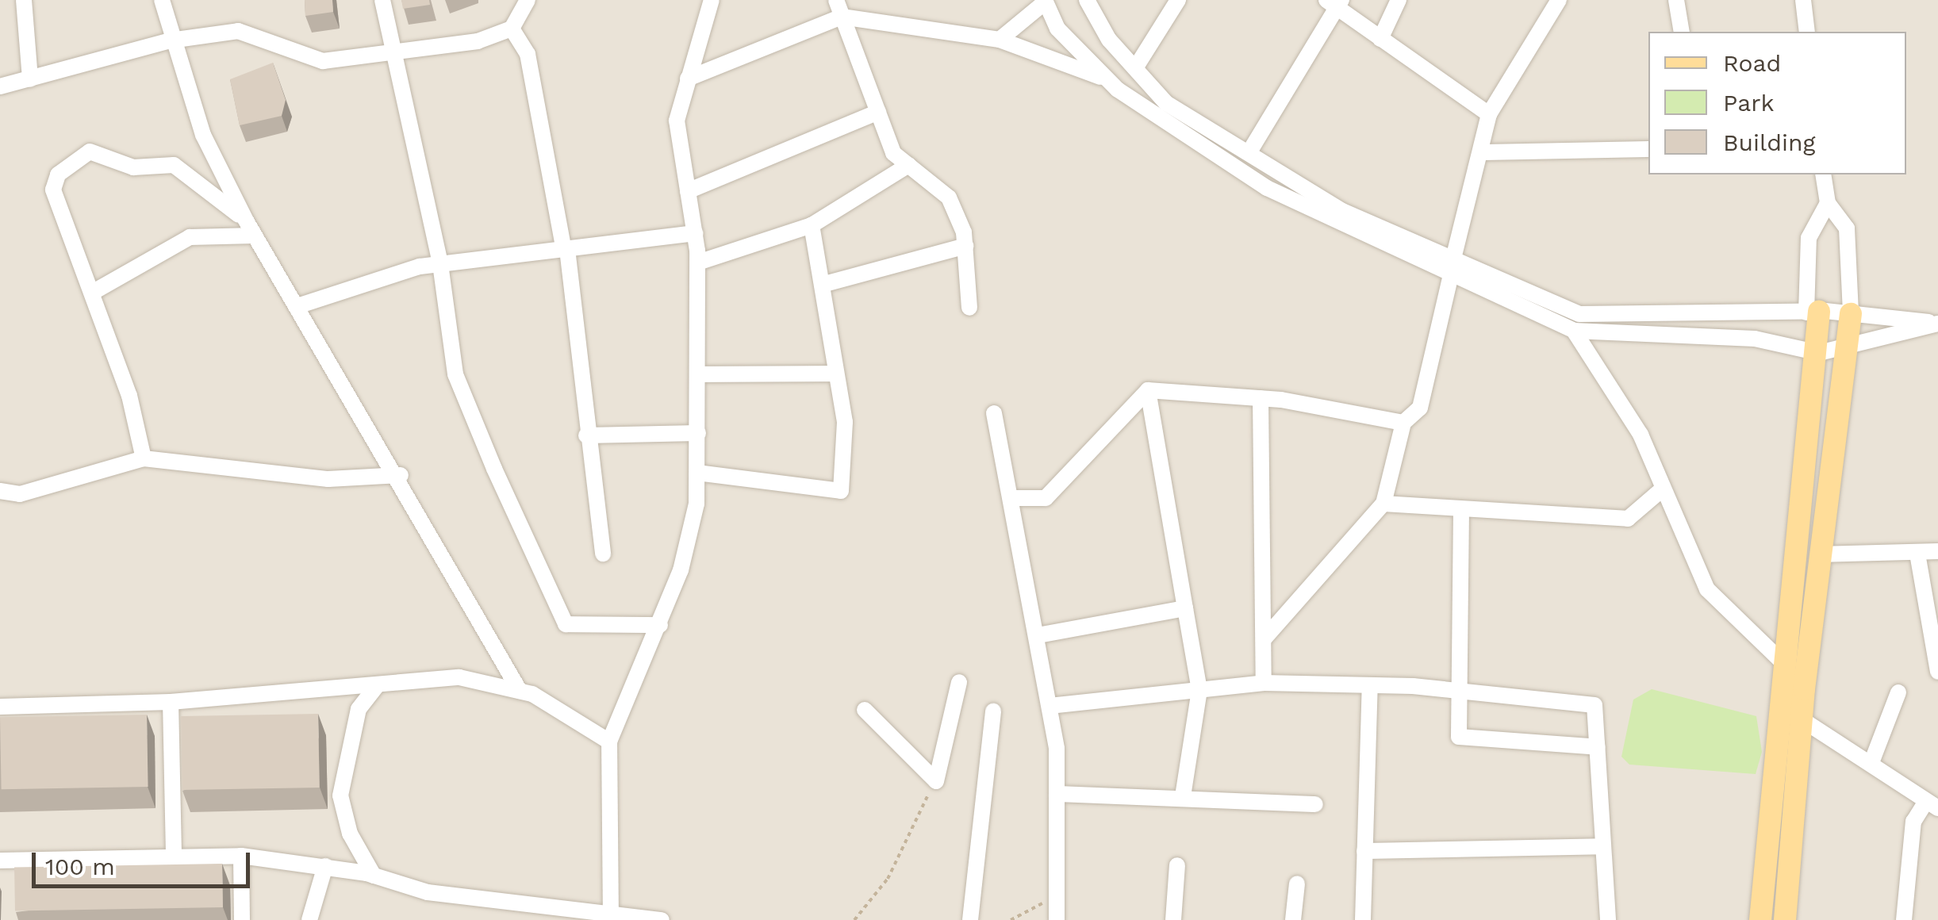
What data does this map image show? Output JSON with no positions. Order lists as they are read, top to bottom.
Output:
{
  "legend": ["Road", "Park", "Building"],
  "scale_bar": "100 m"
}
